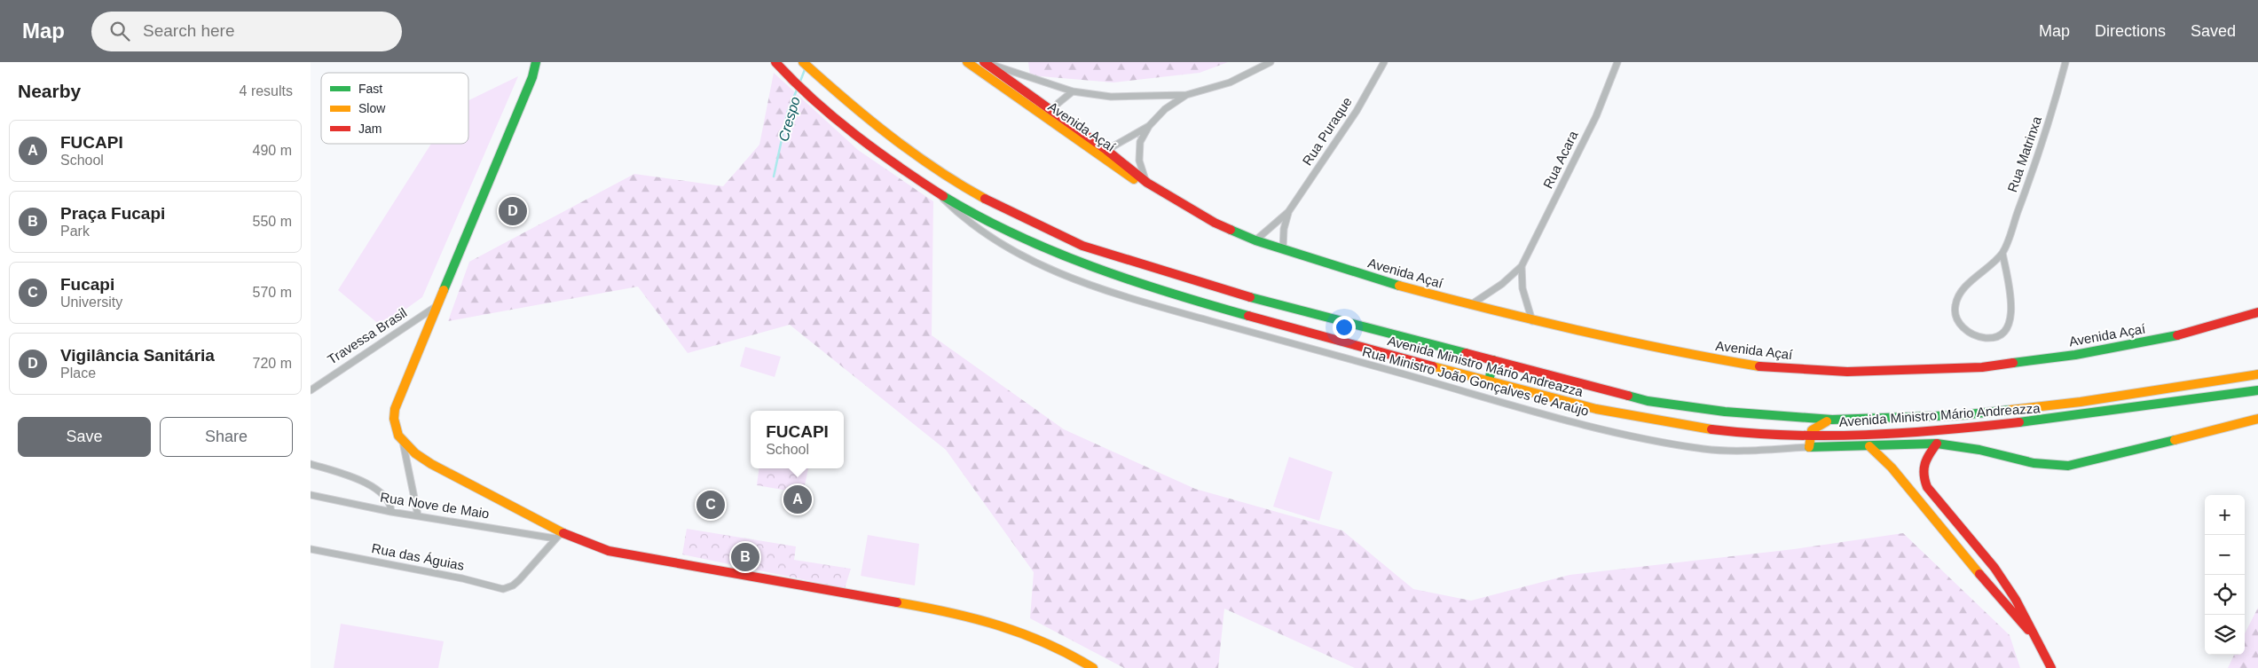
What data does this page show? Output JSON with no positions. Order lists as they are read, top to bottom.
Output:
{
  "streets": {
    "street": [
      "Avenida Açaí",
      "Rua Puraque",
      "Rua Matrinxa",
      "Rua Acara",
      "Travessa Brasil",
      "Avenida Ministro Mário Andreazza",
      "Rua Ministro João Gonçalves de Araújo",
      "Rua Nove de Maio",
      "Rua das Águias"
    ]
  },
  "crossings": [
    ["Avenida Açaí", "Rua Puraque"],
    ["Avenida Açaí", "Rua Acara"],
    ["Avenida Ministro Mário Andreazza", "Rua Ministro João Gonçalves de Araújo"],
    ["Rua Nove de Maio", "Rua das Águias"]
  ],
  "water": ["Crespo"],
  "legend": ["Fast", "Slow", "Jam"],
  "page": {
    "header": "Map",
    "search": "Search here",
    "nav": ["Map", "Directions", "Saved"],
    "heading": ["Nearby", "4 results"],
    "list": [
      {
        "mark": "A",
        "name": "FUCAPI",
        "note": "School",
        "value": "490 m"
      },
      {
        "mark": "B",
        "name": "Praça Fucapi",
        "note": "Park",
        "value": "550 m"
      },
      {
        "mark": "C",
        "name": "Fucapi",
        "note": "University",
        "value": "570 m"
      },
      {
        "mark": "D",
        "name": "Vigilância Sanitária",
        "note": "Place",
        "value": "720 m"
      }
    ],
    "pins": [
      "D",
      "A",
      "C",
      "B"
    ],
    "buttons": ["Save", "Share"],
    "popup": ["FUCAPI", "School"],
    "map_buttons": ["+", "−"]
  }
}
